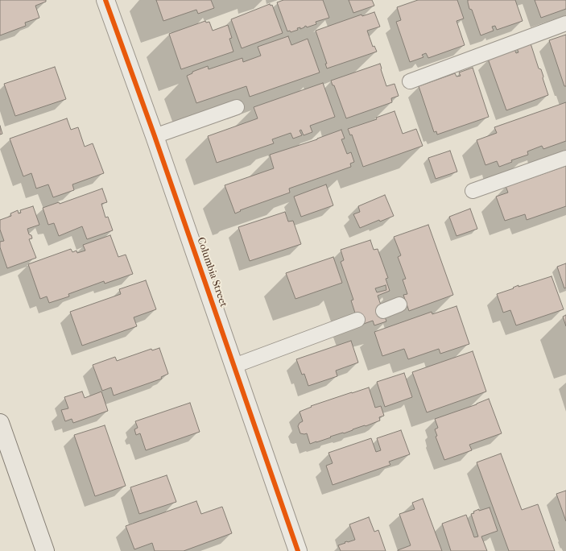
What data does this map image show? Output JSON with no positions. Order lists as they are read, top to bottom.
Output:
{
  "streets": {
    "street": ["Columbia Street"]
  }
}
